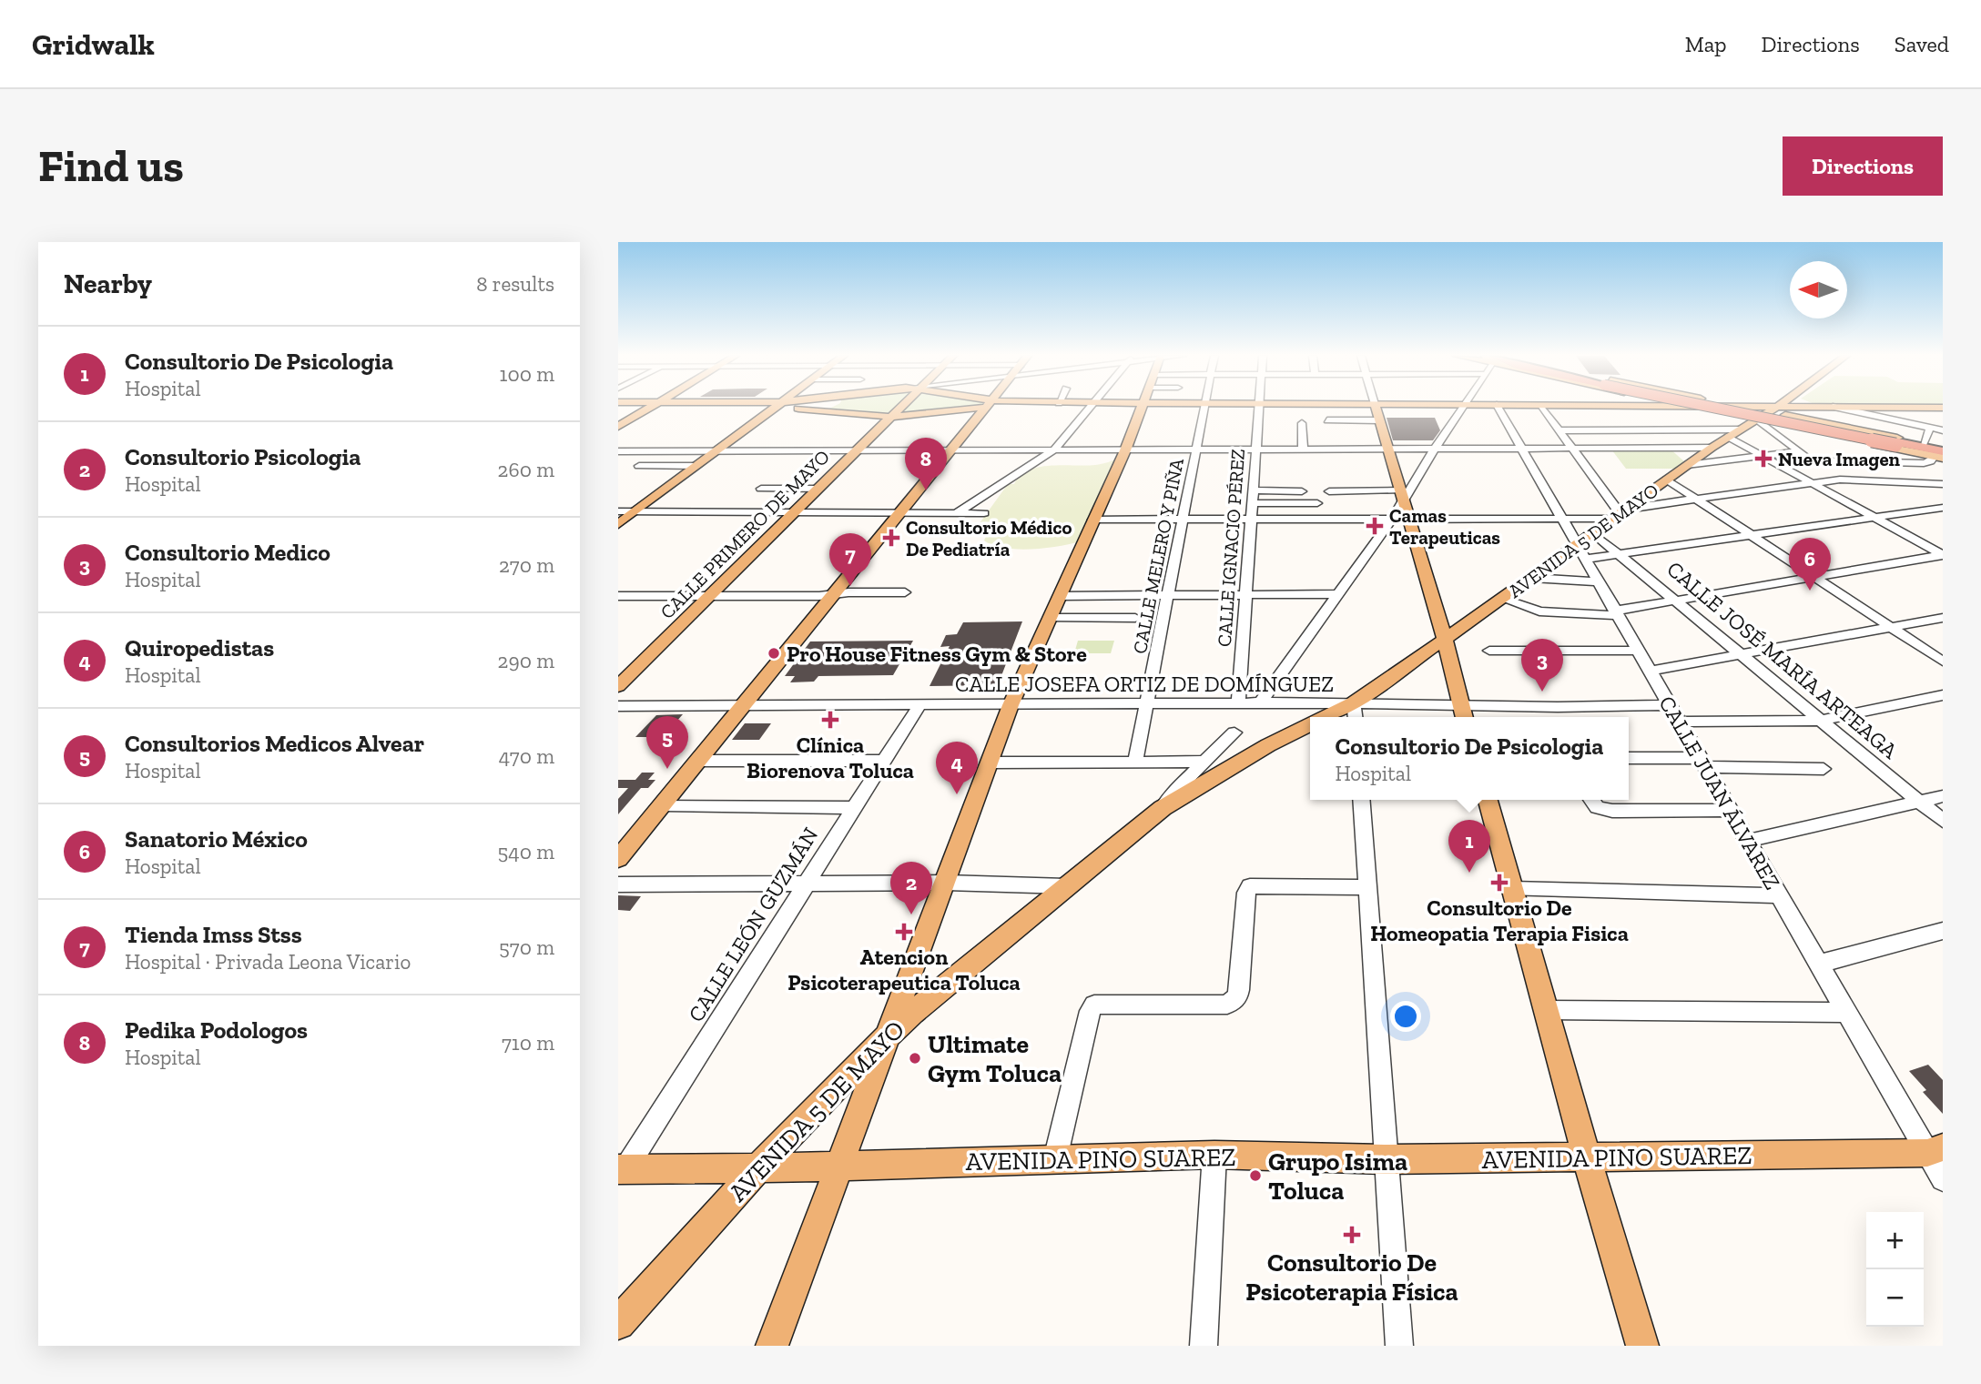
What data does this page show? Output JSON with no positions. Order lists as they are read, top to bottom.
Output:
{
  "streets": {
    "main road": ["CALLE PRIMERO DE MAYO", "AVENIDA 5 DE MAYO", "AVENIDA PINO SUAREZ"],
    "street": [
      "CALLE IGNACIO PÉREZ",
      "CALLE MELERO Y PIÑA",
      "CALLE JOSÉ MARÍA ARTEAGA",
      "CALLE JOSEFA ORTIZ DE DOMÍNGUEZ",
      "CALLE JUAN ÁLVAREZ",
      "CALLE LEÓN GUZMÁN"
    ]
  },
  "crossings": [
    ["AVENIDA 5 DE MAYO", "CALLE JOSÉ MARÍA ARTEAGA"],
    ["AVENIDA 5 DE MAYO", "CALLE JOSEFA ORTIZ DE DOMÍNGUEZ"],
    ["AVENIDA 5 DE MAYO", "CALLE JUAN ÁLVAREZ"],
    ["AVENIDA 5 DE MAYO", "AVENIDA PINO SUAREZ"],
    ["CALLE IGNACIO PÉREZ", "CALLE JOSEFA ORTIZ DE DOMÍNGUEZ"],
    ["CALLE MELERO Y PIÑA", "CALLE JOSEFA ORTIZ DE DOMÍNGUEZ"],
    ["CALLE JOSEFA ORTIZ DE DOMÍNGUEZ", "CALLE JUAN ÁLVAREZ"],
    ["CALLE JOSEFA ORTIZ DE DOMÍNGUEZ", "CALLE LEÓN GUZMÁN"],
    ["CALLE JUAN ÁLVAREZ", "AVENIDA PINO SUAREZ"],
    ["CALLE LEÓN GUZMÁN", "AVENIDA PINO SUAREZ"]
  ],
  "places": {
    "health": [
      "Nueva Imagen",
      "Camas Terapeuticas",
      "Consultorio Médico De Pediatría",
      "Clínica Biorenova Toluca",
      "Consultorio De Homeopatia Terapia Fisica",
      "Atencion Psicoterapeutica Toluca",
      "Consultorio De Psicoterapia Física"
    ],
    "other": ["Pro House Fitness Gym & Store", "Ultimate Gym Toluca", "Grupo Isima Toluca"]
  },
  "north": "left",
  "page": {
    "header": "Gridwalk",
    "nav": ["Map", "Directions", "Saved"],
    "buttons": "Directions",
    "title": "Find us",
    "heading": ["Nearby", "8 results"],
    "list": [
      {
        "mark": "1",
        "name": "Consultorio De Psicologia",
        "note": "Hospital",
        "value": "100 m"
      },
      {
        "mark": "2",
        "name": "Consultorio Psicologia",
        "note": "Hospital",
        "value": "260 m"
      },
      {
        "mark": "3",
        "name": "Consultorio Medico",
        "note": "Hospital",
        "value": "270 m"
      },
      {
        "mark": "4",
        "name": "Quiropedistas",
        "note": "Hospital",
        "value": "290 m"
      },
      {
        "mark": "5",
        "name": "Consultorios Medicos Alvear",
        "note": "Hospital",
        "value": "470 m"
      },
      {
        "mark": "6",
        "name": "Sanatorio México",
        "note": "Hospital",
        "value": "540 m"
      },
      {
        "mark": "7",
        "name": "Tienda Imss Stss",
        "note": "Hospital · Privada Leona Vicario",
        "value": "570 m"
      },
      {
        "mark": "8",
        "name": "Pedika Podologos",
        "note": "Hospital",
        "value": "710 m"
      }
    ],
    "pins": [
      "8",
      "7",
      "6",
      "3",
      "5",
      "4",
      "1",
      "2"
    ],
    "popup": ["Consultorio De Psicologia", "Hospital"],
    "map_buttons": ["+", "−"]
  }
}
